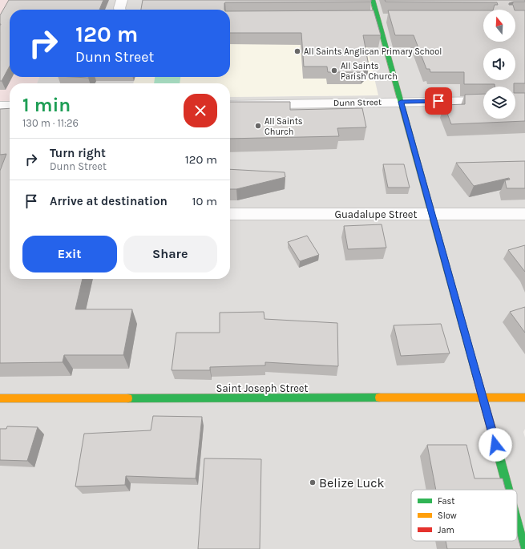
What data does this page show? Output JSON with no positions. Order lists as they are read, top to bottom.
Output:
{
  "streets": {
    "street": ["Dunn Street", "Guadalupe Street", "Saint Joseph Street"]
  },
  "places": [
    "All Saints Anglican Primary School",
    "All Saints Parish Church",
    "All Saints Church",
    "Belize Luck"
  ],
  "legend": ["Fast", "Slow", "Jam"],
  "north": "top",
  "page": {
    "turn": ["120 m", "Dunn Street"],
    "heading": ["1 min", "130 m · 11:26"],
    "list": [
      {
        "name": "Turn right",
        "note": "Dunn Street",
        "value": "120 m"
      },
      {
        "name": "Arrive at destination",
        "value": "10 m"
      }
    ],
    "buttons": ["Exit", "Share"]
  }
}
